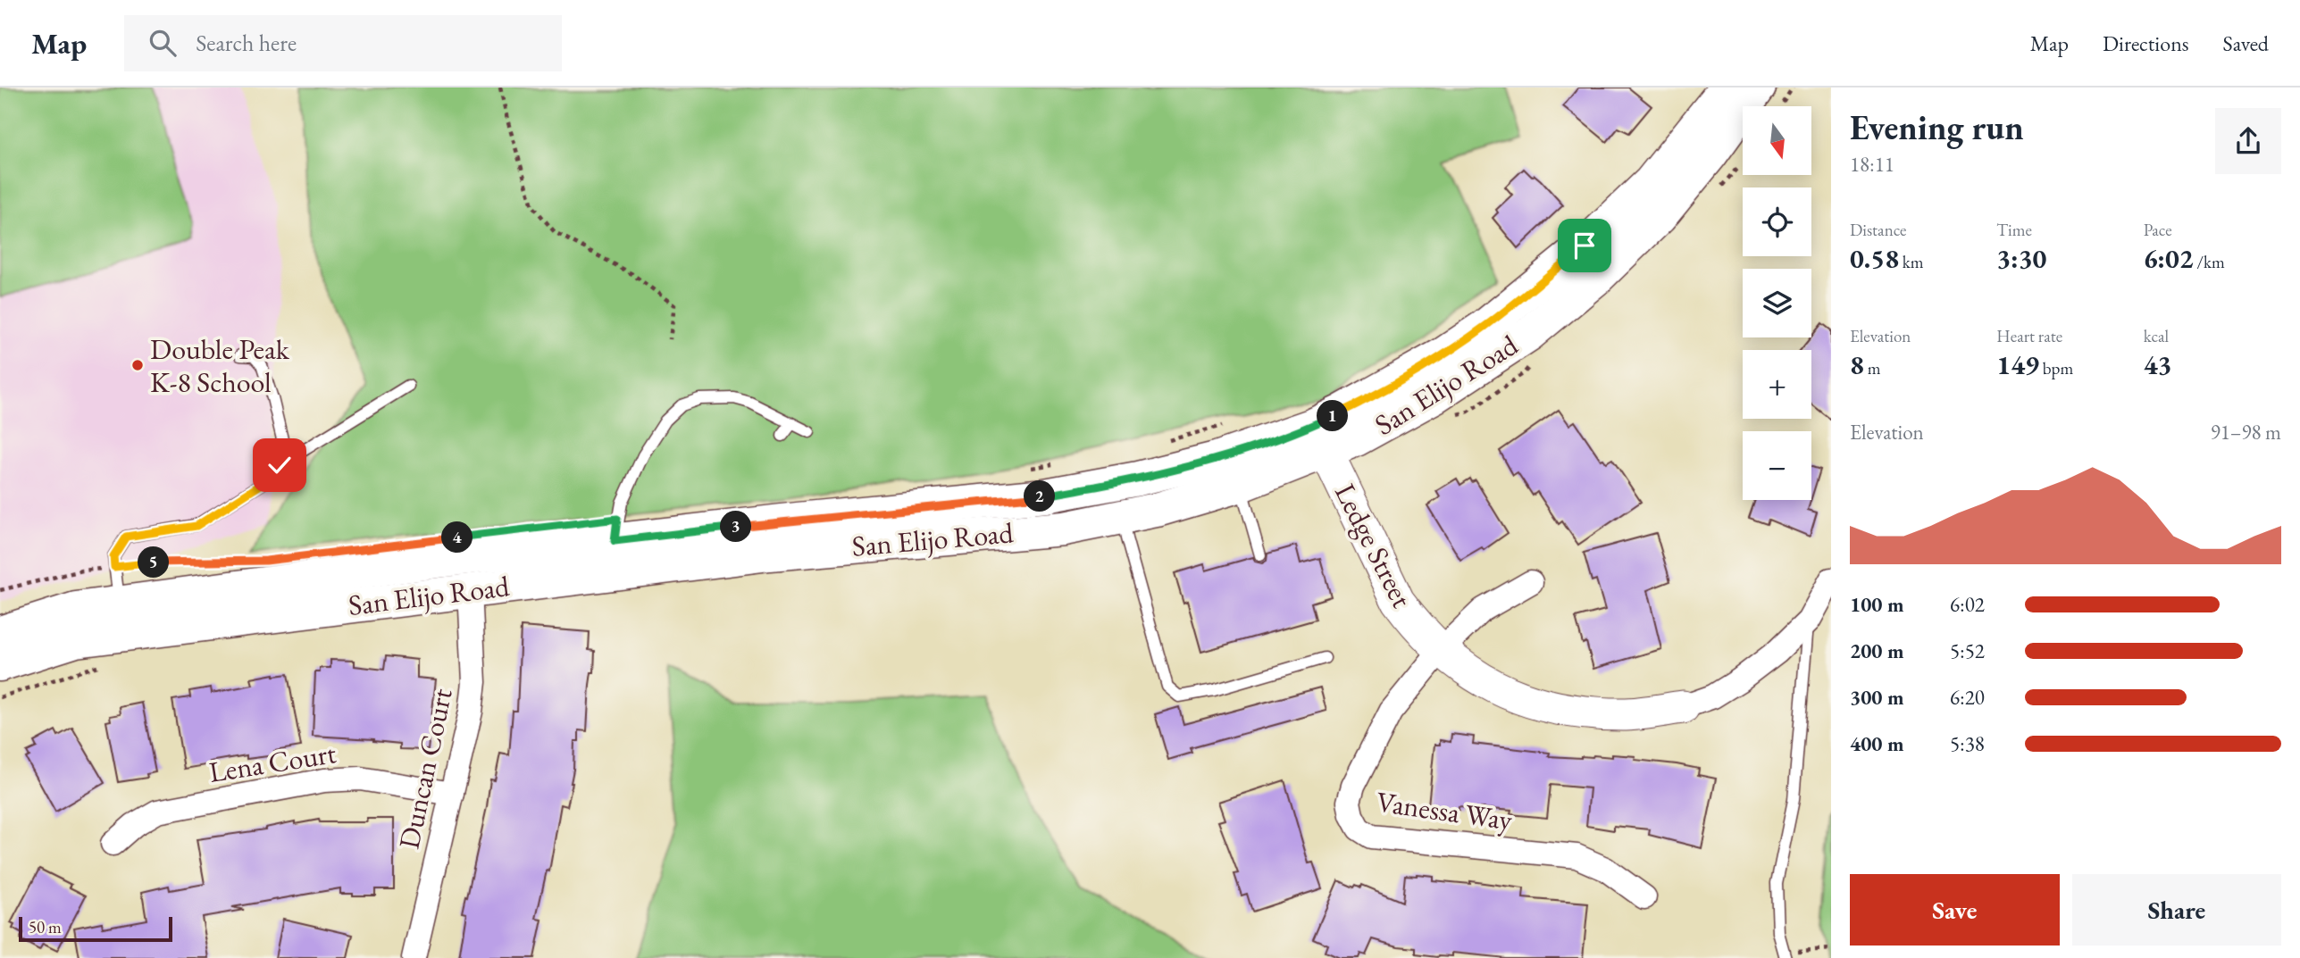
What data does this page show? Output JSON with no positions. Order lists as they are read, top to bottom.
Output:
{
  "streets": {
    "main road": ["San Elijo Road"],
    "street": [
      "Ledge Street",
      "Lena Court",
      "Duncan Court",
      "Vanessa Way"
    ]
  },
  "crossings": [
    ["San Elijo Road", "Ledge Street"],
    ["San Elijo Road", "Duncan Court"],
    ["Ledge Street", "Vanessa Way"],
    ["Lena Court", "Duncan Court"]
  ],
  "places": ["Double Peak K-8 School"],
  "scale_bar": "50 m",
  "north": "bottom",
  "page": {
    "header": "Map",
    "search": "Search here",
    "nav": ["Map", "Directions", "Saved"],
    "heading": ["Evening run", "18:11"],
    "map_buttons": ["+", "−"],
    "stats": [
      ["Distance", "0.58 km"],
      ["Time", "3:30"],
      ["Pace", "6:02 /km"],
      ["Elevation", "8 m"],
      ["Heart rate", "149 bpm"],
      ["kcal", "43"]
    ],
    "pins": [
      "1",
      "2",
      "3",
      "4",
      "5"
    ],
    "chart": ["Elevation", "91–98 m"],
    "list": [
      {
        "name": "100 m",
        "note": "6:02"
      },
      {
        "name": "200 m",
        "note": "5:52"
      },
      {
        "name": "300 m",
        "note": "6:20"
      },
      {
        "name": "400 m",
        "note": "5:38"
      }
    ],
    "buttons": ["Save", "Share"],
    "scale": "50 m"
  }
}
